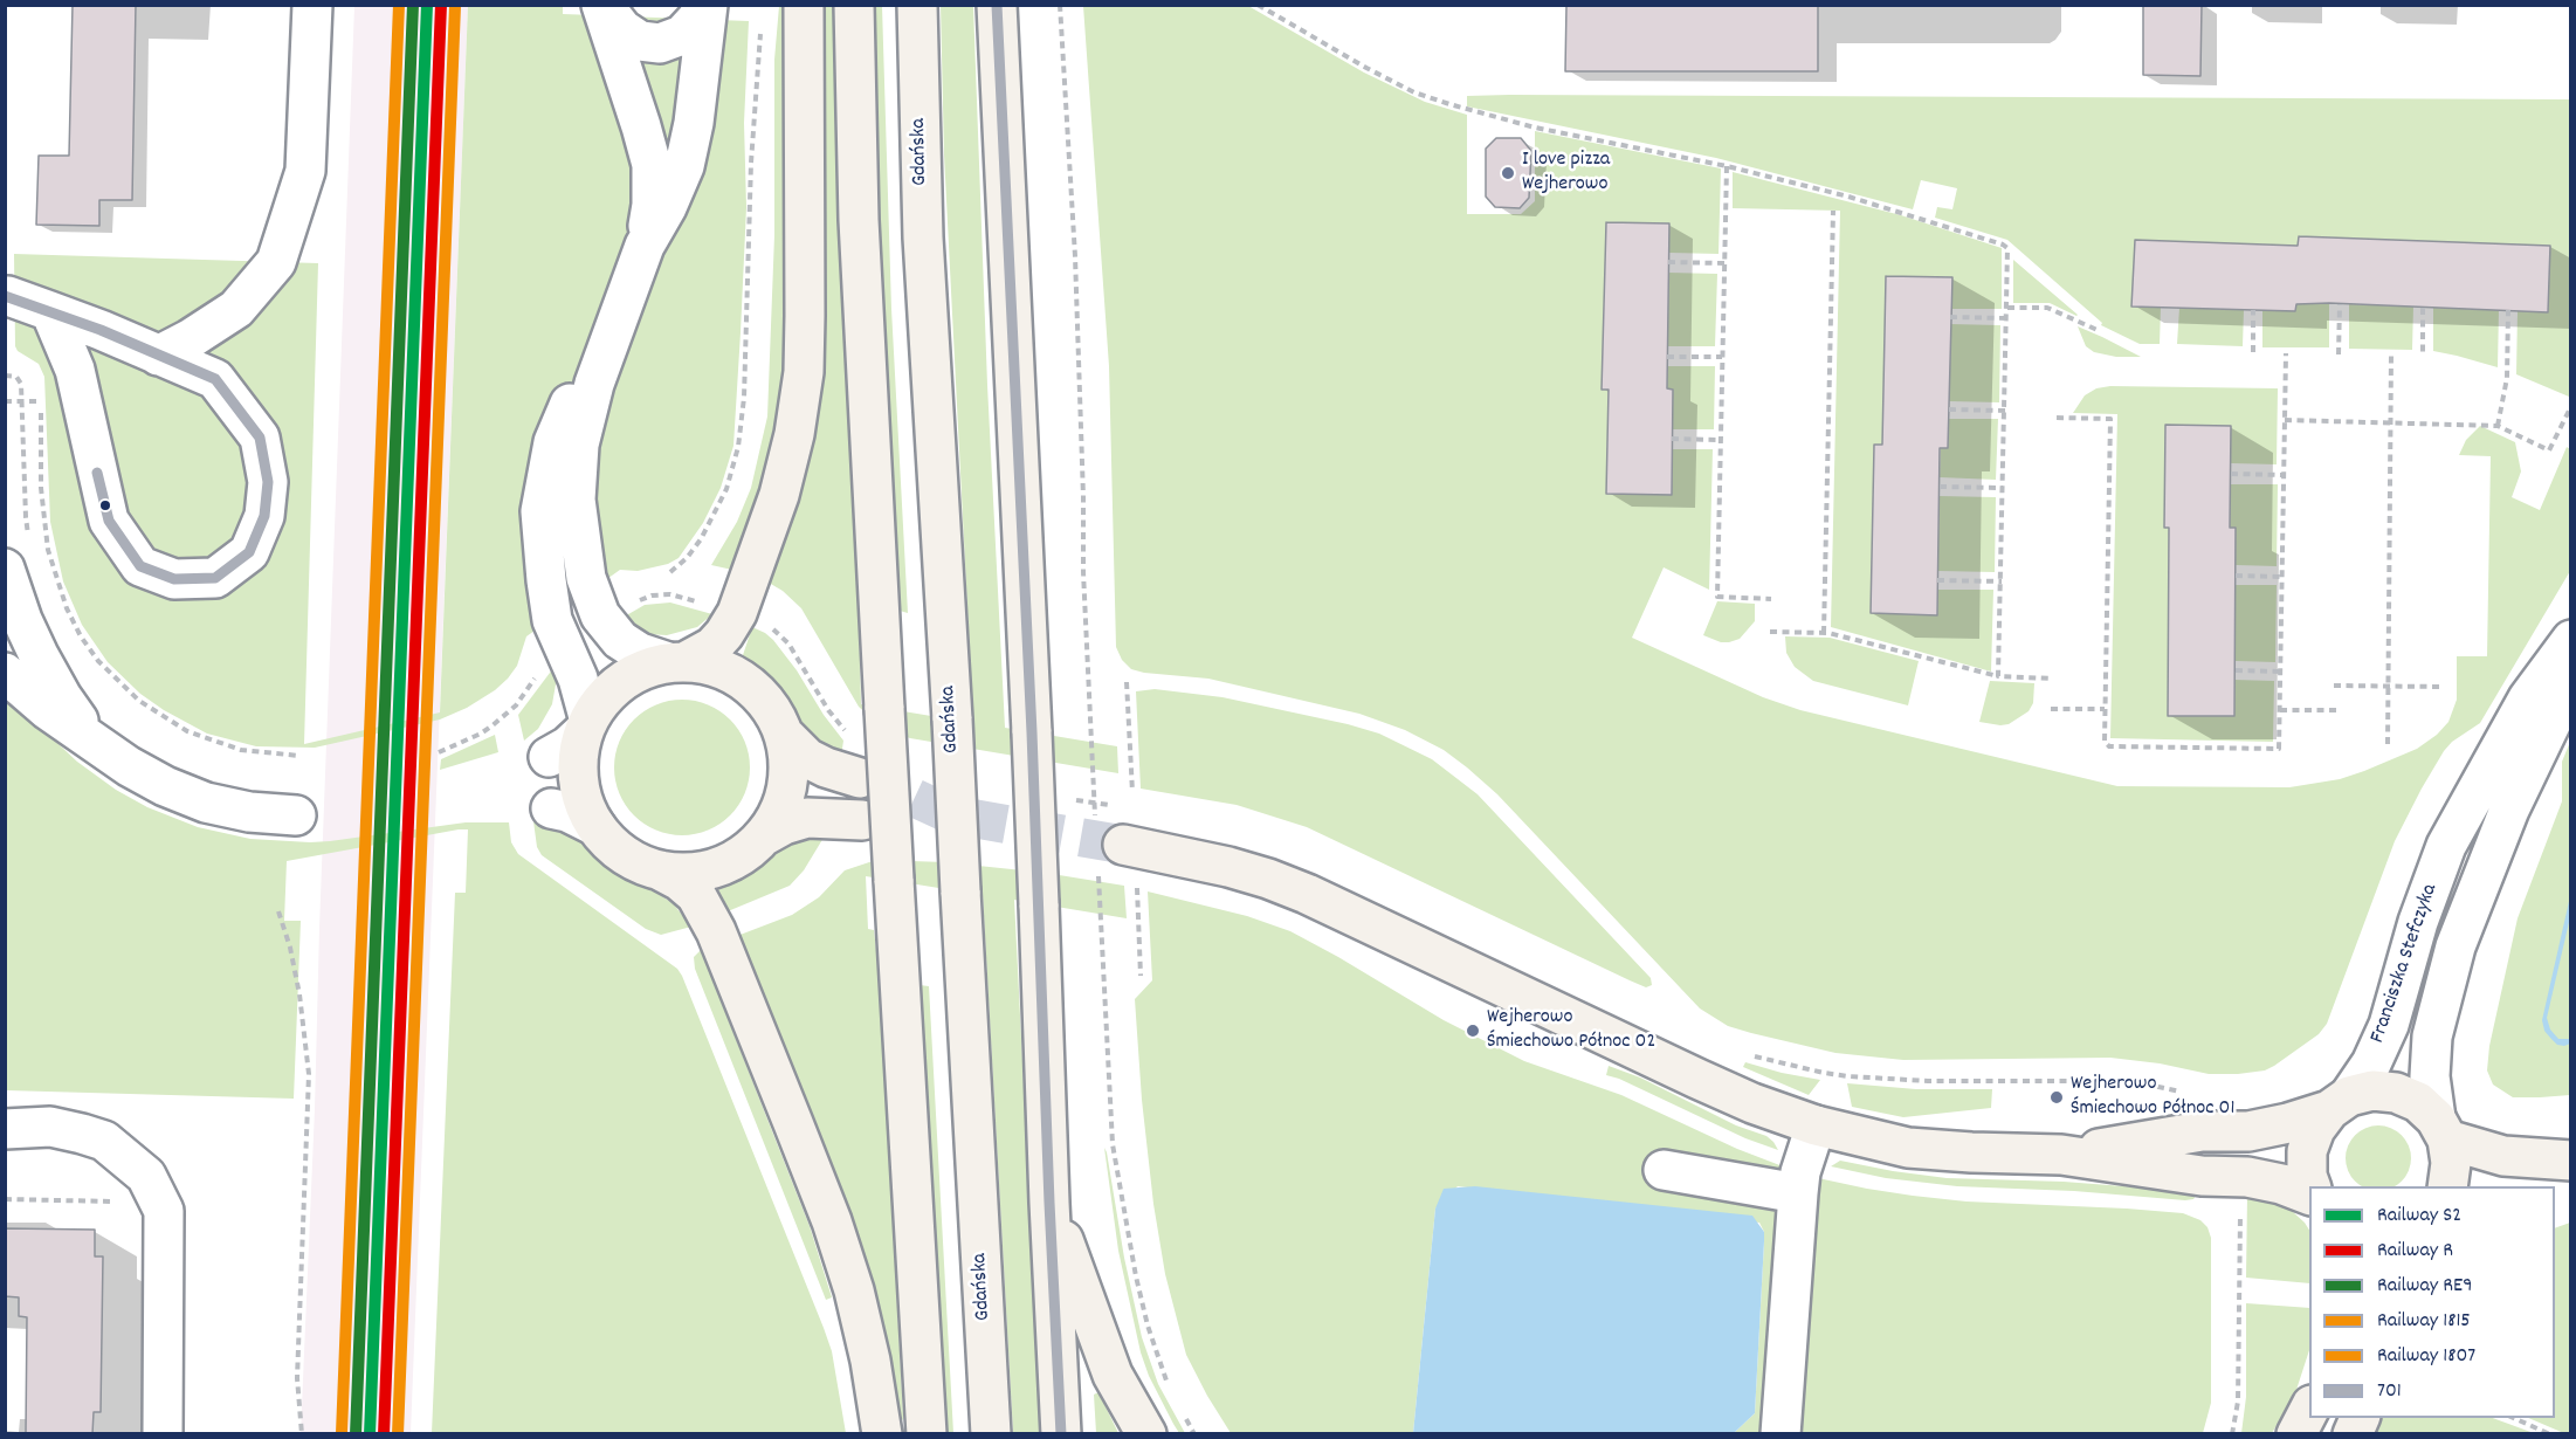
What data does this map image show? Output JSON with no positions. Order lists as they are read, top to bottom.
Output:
{
  "streets": {
    "main road": ["Gdańska"],
    "street": ["Franciszka Stefczyka"]
  },
  "places": ["I love pizza Wejherowo", "Wejherowo Śmiechowo Północ 02", "Wejherowo Śmiechowo Północ 01"],
  "lines": [
    "rail line S2",
    "rail line R",
    "rail line RE9",
    "rail line 1807",
    "transit line 701",
    "rail line 1815"
  ],
  "legend": [
    "Railway S2",
    "Railway R",
    "Railway RE9",
    "Railway 1815",
    "Railway 1807",
    "701"
  ]
}
